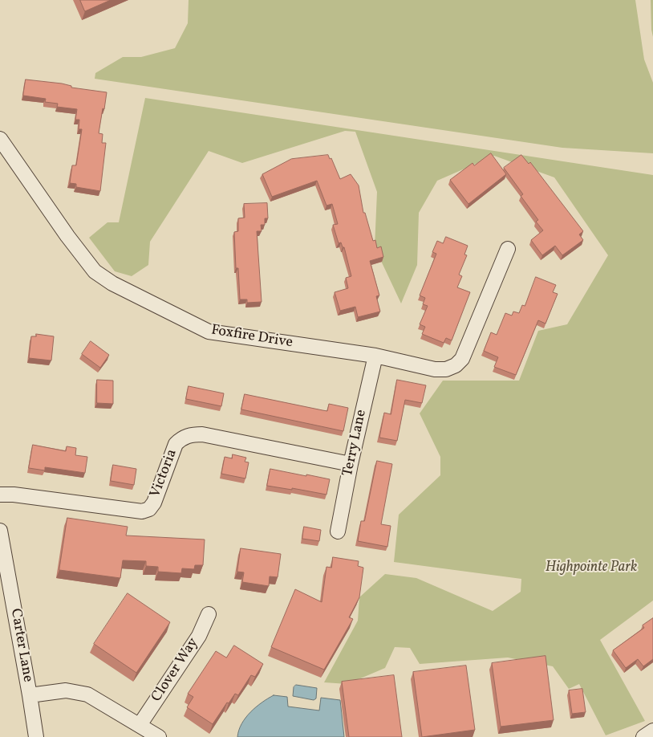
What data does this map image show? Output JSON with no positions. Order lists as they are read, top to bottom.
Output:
{
  "streets": {
    "street": [
      "Foxfire Drive",
      "Terry Lane",
      "Victoria",
      "Carter Lane",
      "Clover Way"
    ]
  },
  "crossings": [
    ["Foxfire Drive", "Terry Lane"],
    ["Terry Lane", "Victoria"]
  ],
  "parks": ["Highpointe Park"]
}
